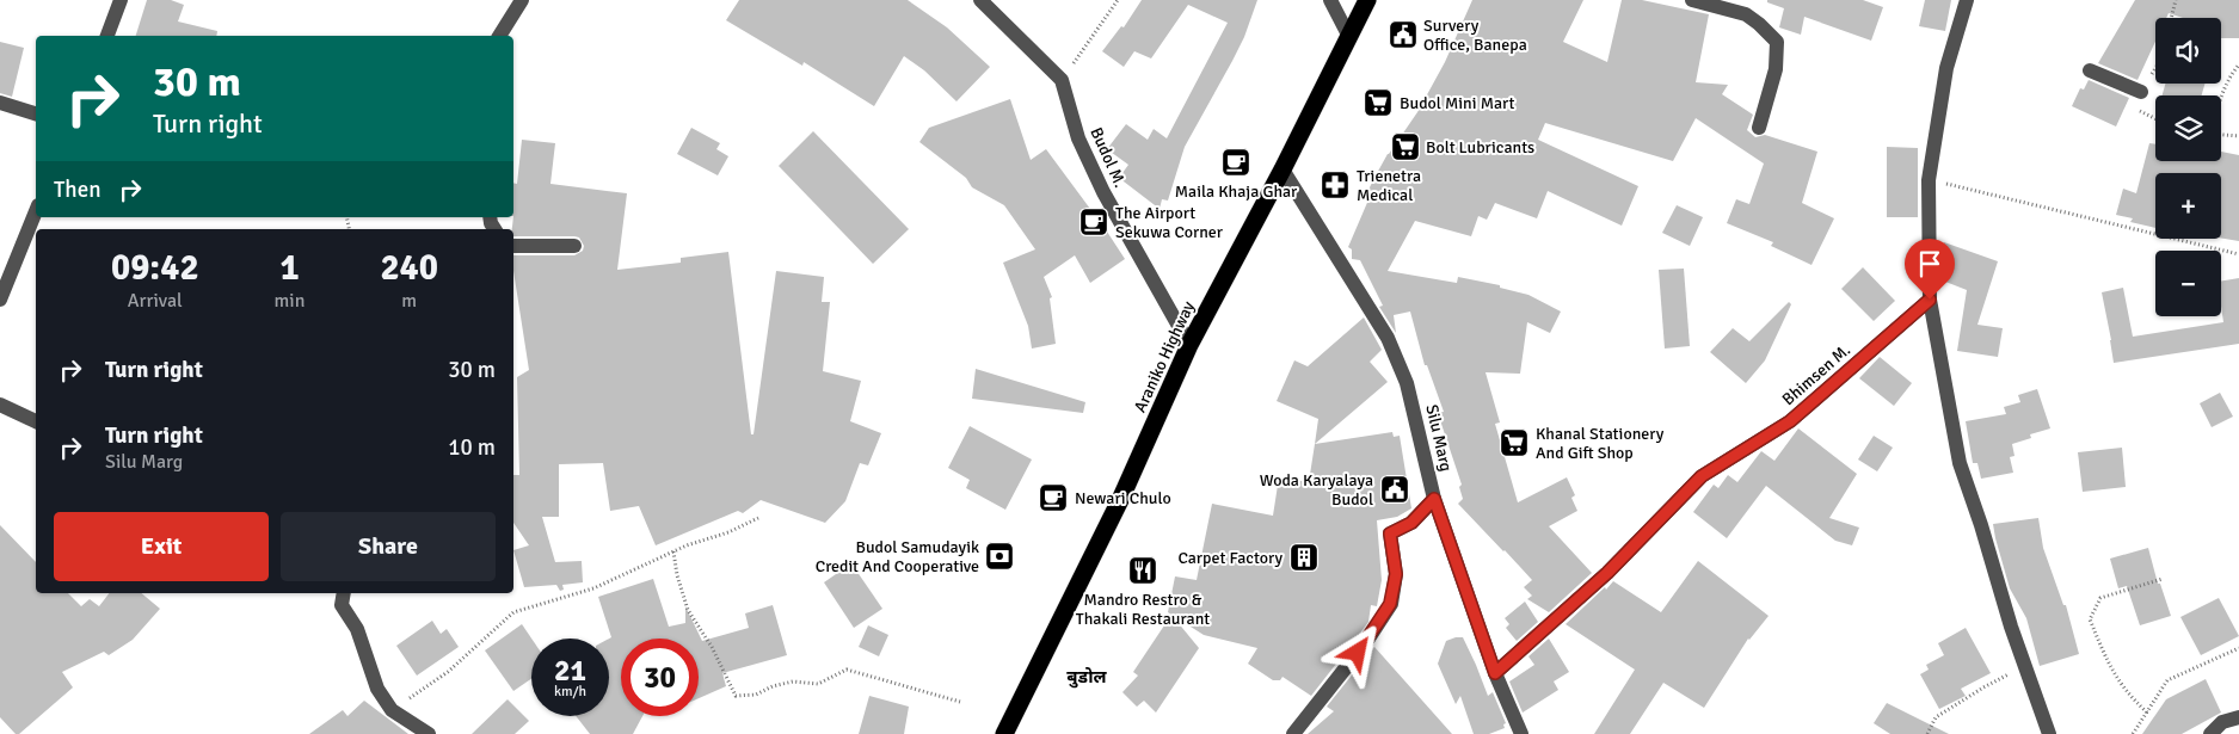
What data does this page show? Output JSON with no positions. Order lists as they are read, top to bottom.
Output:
{
  "streets": {
    "highway": ["Araniko Highway"],
    "street": ["Budol M.", "Bhimsen M.", "Silu Marg"]
  },
  "crossings": [
    ["Budol M.", "Araniko Highway"],
    ["Araniko Highway", "Silu Marg"],
    ["Bhimsen M.", "Silu Marg"]
  ],
  "districts": ["बुडोल"],
  "places": {
    "public building": ["Survery Office, Banepa", "Woda Karyalaya Budol"],
    "supermarket": ["Budol Mini Mart", "Bolt Lubricants", "Khanal Stationery And Gift Shop"],
    "cafe": ["Maila Khaja Ghar", "The Airport Sekuwa Corner", "Newari Chulo"],
    "pharmacy": ["Trienetra Medical"],
    "bank": ["Budol Samudayik Credit And Cooperative"],
    "building": ["Carpet Factory"],
    "restaurant": ["Mandro Restro & Thakali Restaurant"]
  },
  "page": {
    "map_buttons": ["+", "−"],
    "turn": ["30 m", "Turn right"],
    "then": "Then",
    "eta": [
      "09:42",
      "Arrival",
      "1",
      "min",
      "240",
      "m"
    ],
    "list": [
      {
        "name": "Turn right",
        "value": "30 m"
      },
      {
        "name": "Turn right",
        "note": "Silu Marg",
        "value": "10 m"
      }
    ],
    "buttons": ["Exit", "Share"],
    "speed": "21 km/h",
    "limit": "30"
  }
}
